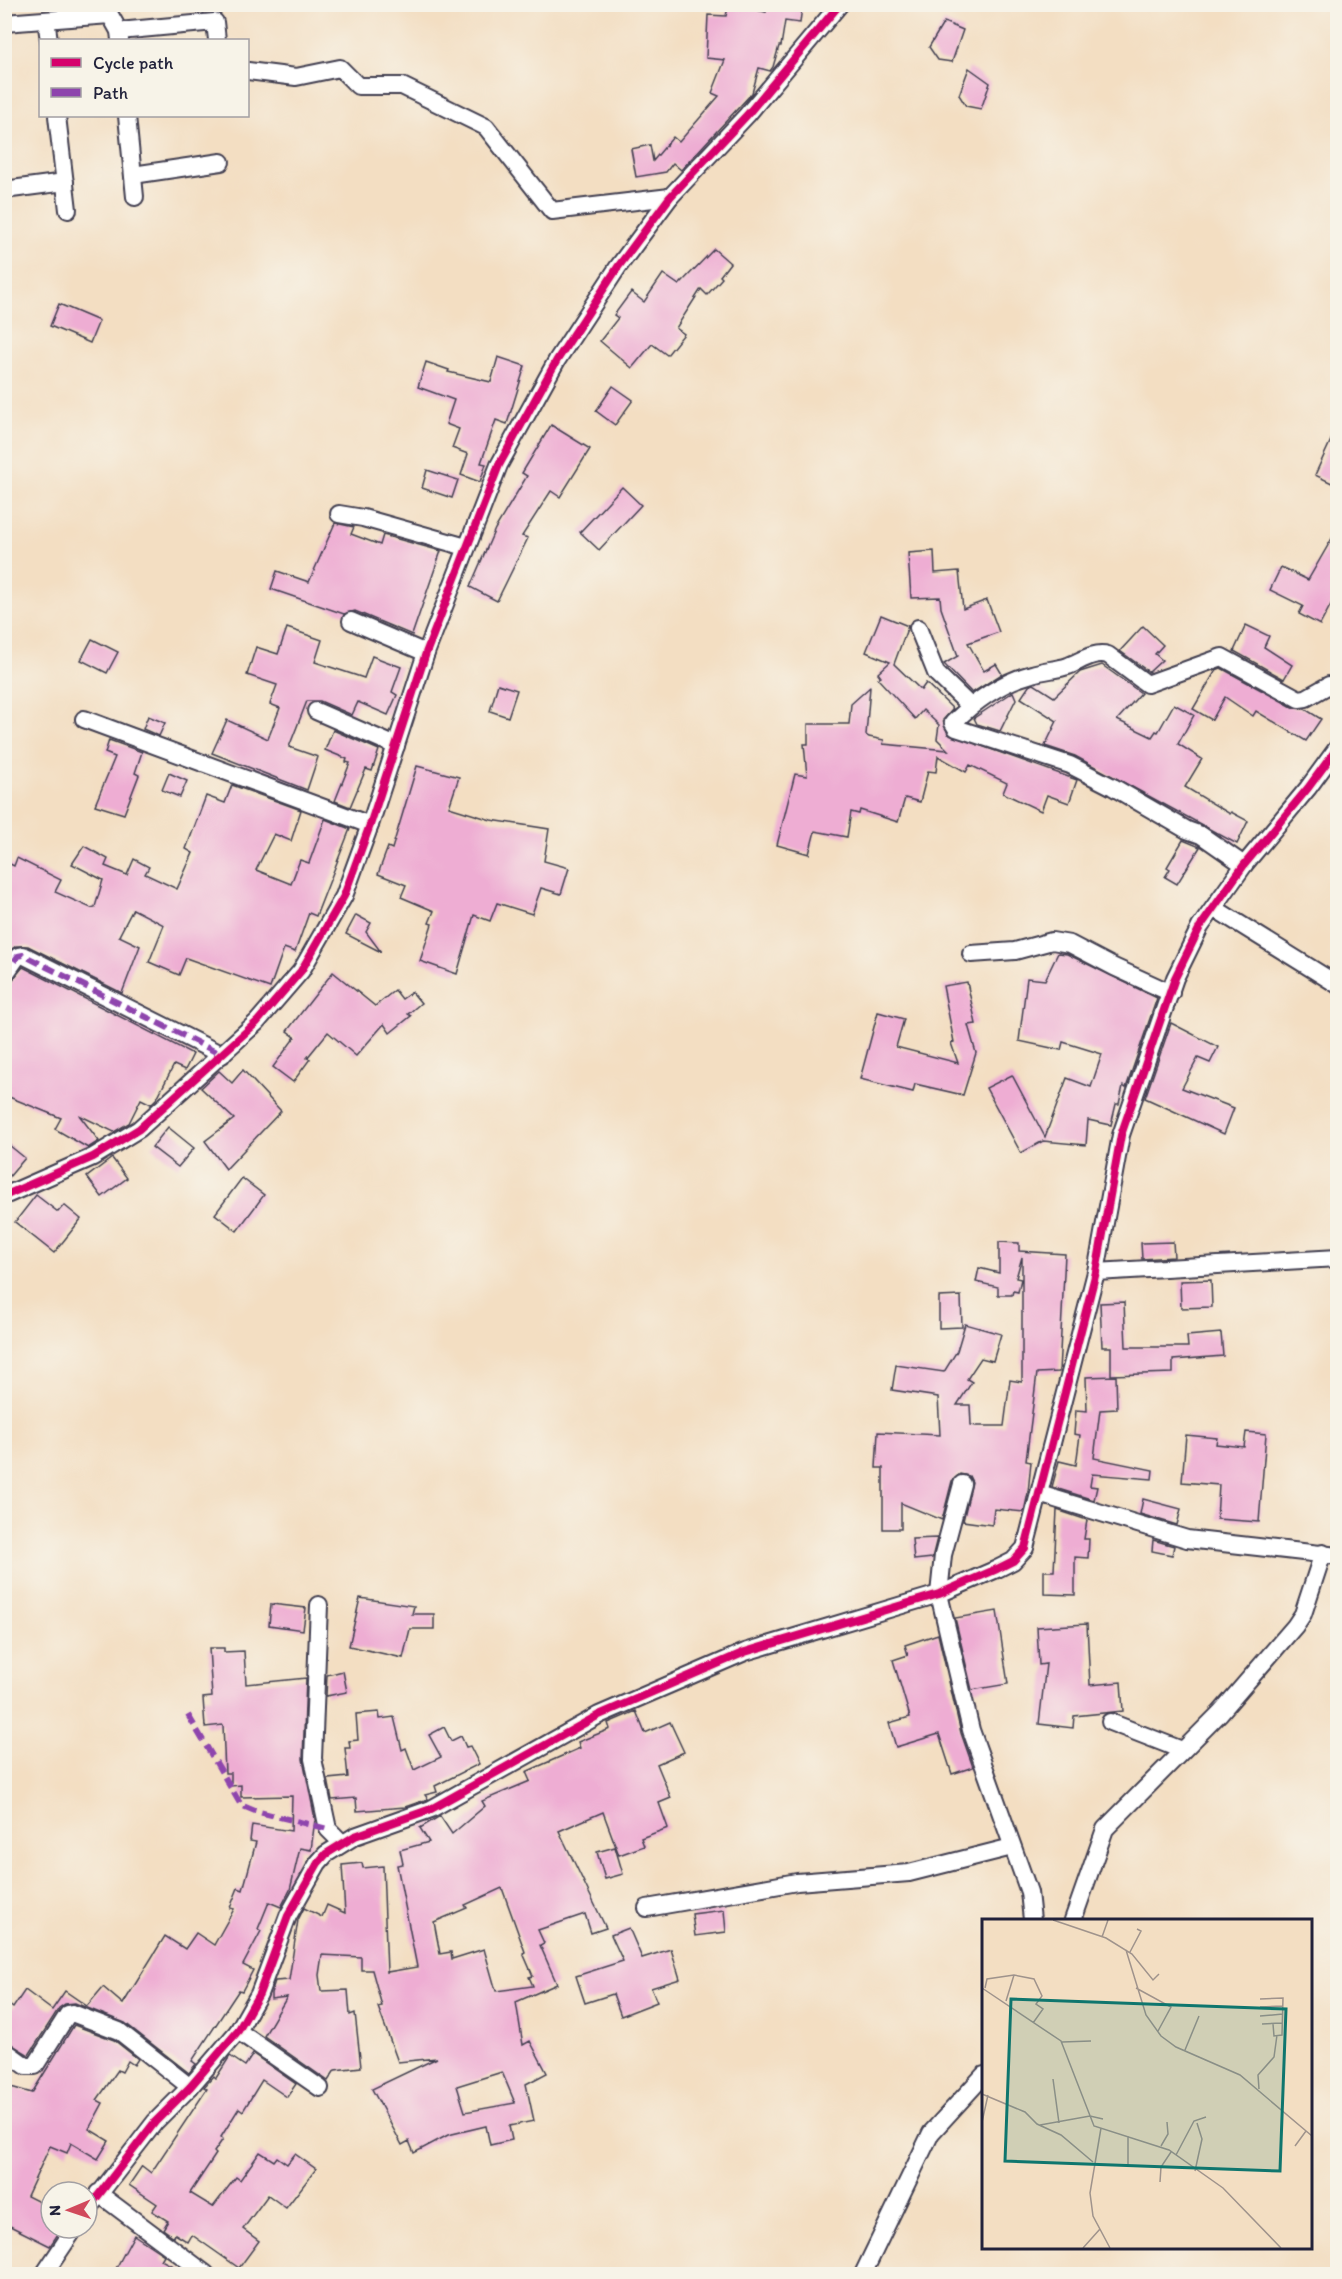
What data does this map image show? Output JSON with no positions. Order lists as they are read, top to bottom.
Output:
{
  "legend": ["Cycle path", "Path"],
  "north": "left"
}
